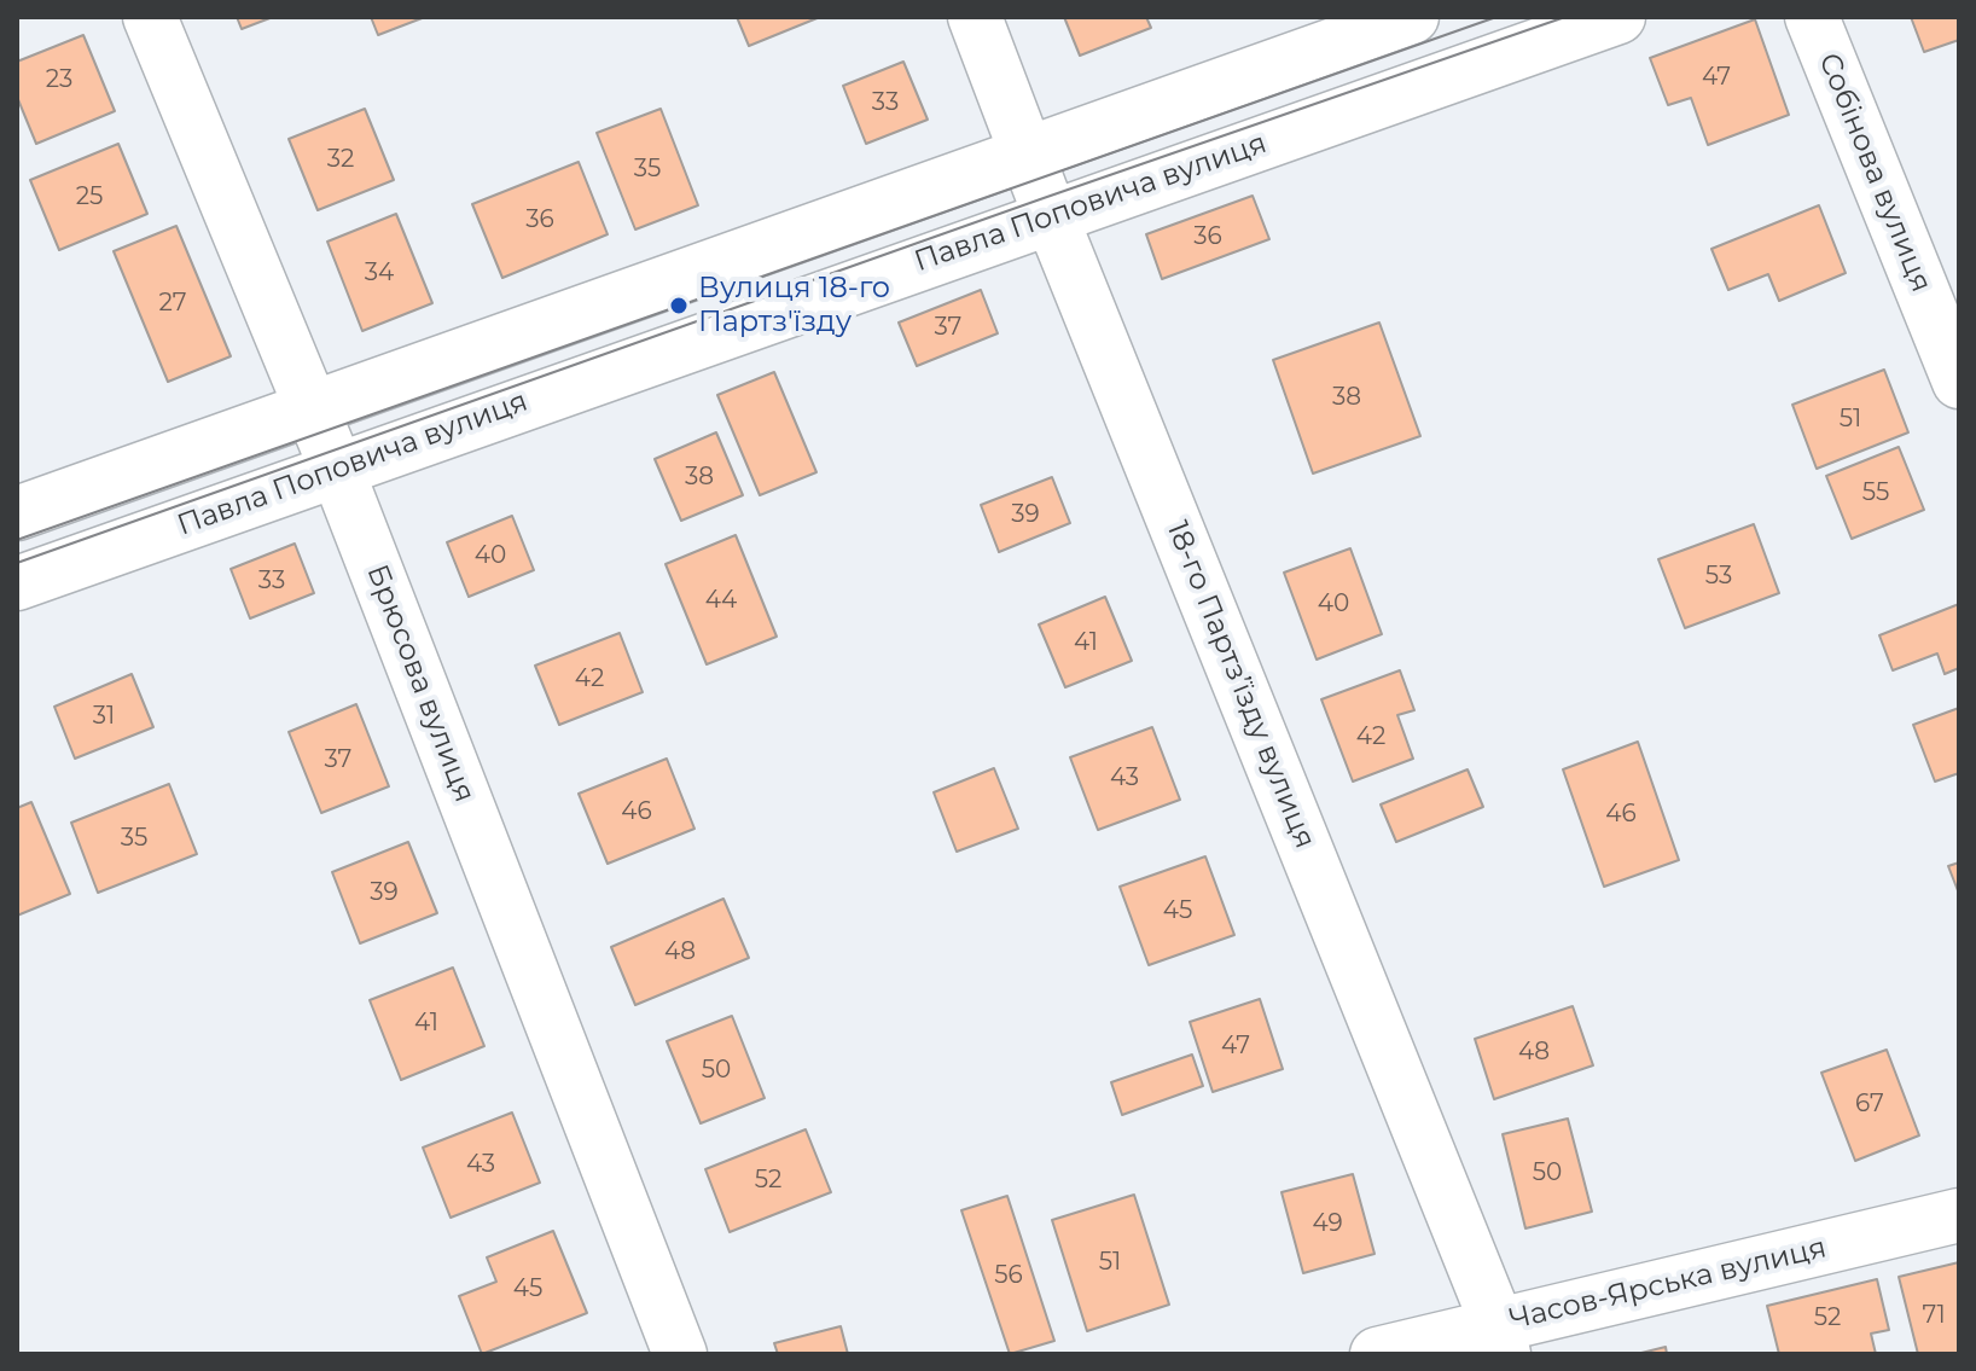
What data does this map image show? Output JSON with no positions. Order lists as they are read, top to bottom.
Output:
{
  "streets": {
    "street": [
      "Собінова вулиця",
      "Павла Поповича вулиця",
      "Брюсова вулиця",
      "18-го Партз’їзду вулиця",
      "Часов-Ярська вулиця"
    ]
  },
  "crossings": [
    ["Павла Поповича вулиця", "Брюсова вулиця"],
    ["Павла Поповича вулиця", "18-го Партз’їзду вулиця"],
    ["18-го Партз’їзду вулиця", "Часов-Ярська вулиця"]
  ],
  "places": ["Вулиця 18-го Партз'їзду"],
  "house_numbers": [
    "47",
    "23",
    "33",
    "32",
    "35",
    "25",
    "36",
    "36",
    "34",
    "27",
    "37",
    "38",
    "51",
    "38",
    "55",
    "39",
    "40",
    "53",
    "33",
    "44",
    "40",
    "41",
    "42",
    "31",
    "42",
    "37",
    "43",
    "46",
    "46",
    "35",
    "39",
    "45",
    "48",
    "41",
    "47",
    "48",
    "50",
    "67",
    "43",
    "50",
    "52",
    "49",
    "51",
    "56",
    "45",
    "71",
    "52"
  ]
}
